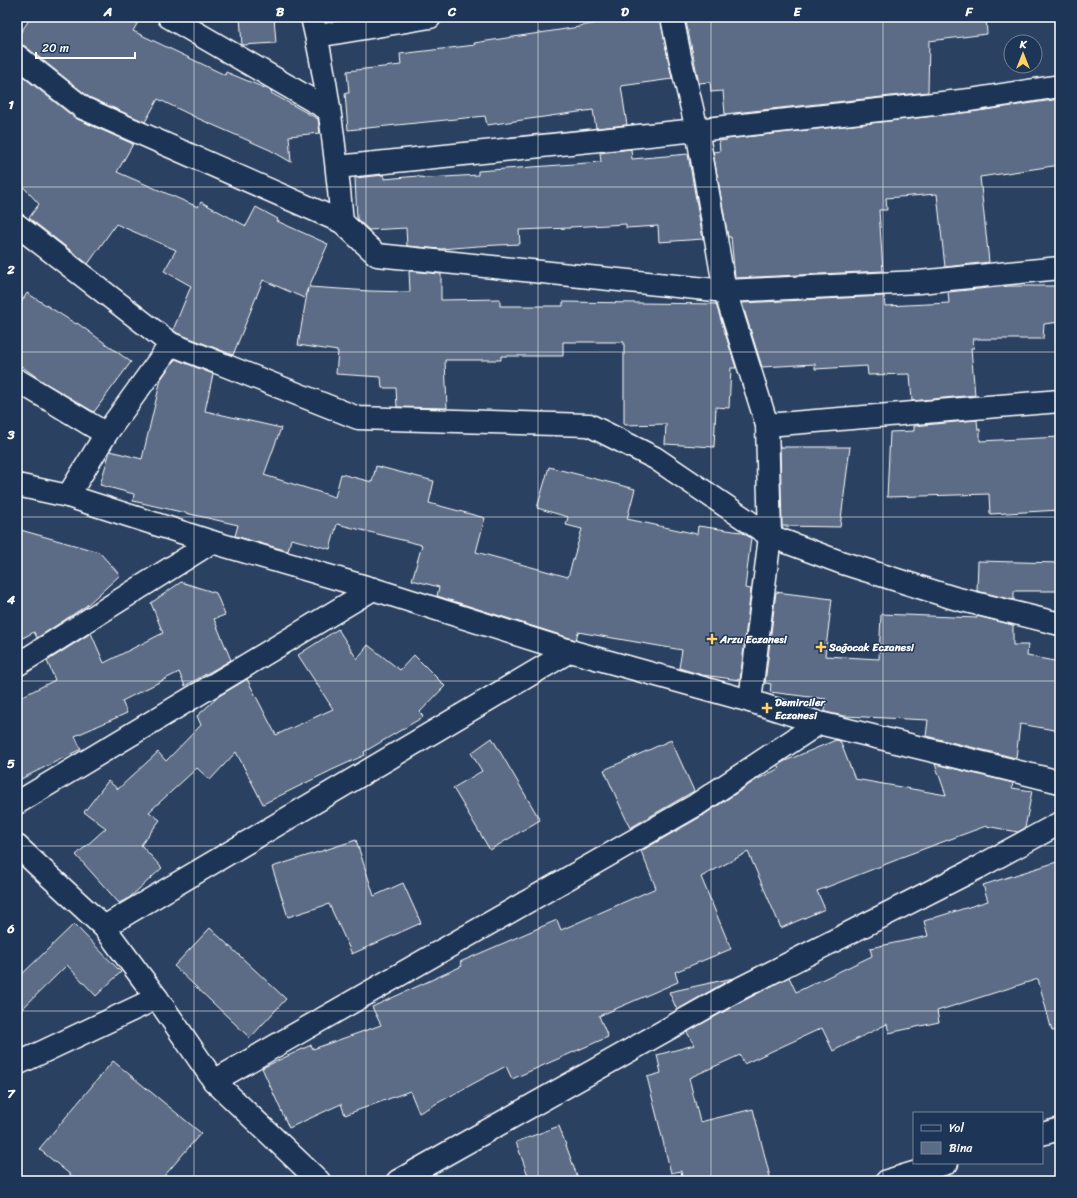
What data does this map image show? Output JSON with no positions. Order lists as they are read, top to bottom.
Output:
{
  "places": {
    "health": ["Arzu Eczanesi", "Sağocak Eczanesi", "Demirciler Eczanesi"]
  },
  "legend": ["Yol", "Bina"],
  "scale_bar": "20 m",
  "north": "top",
  "grid": {
    "columns": [
      "A",
      "B",
      "C",
      "D",
      "E",
      "F"
    ],
    "rows": [
      "1",
      "2",
      "3",
      "4",
      "5",
      "6",
      "7"
    ]
  }
}
